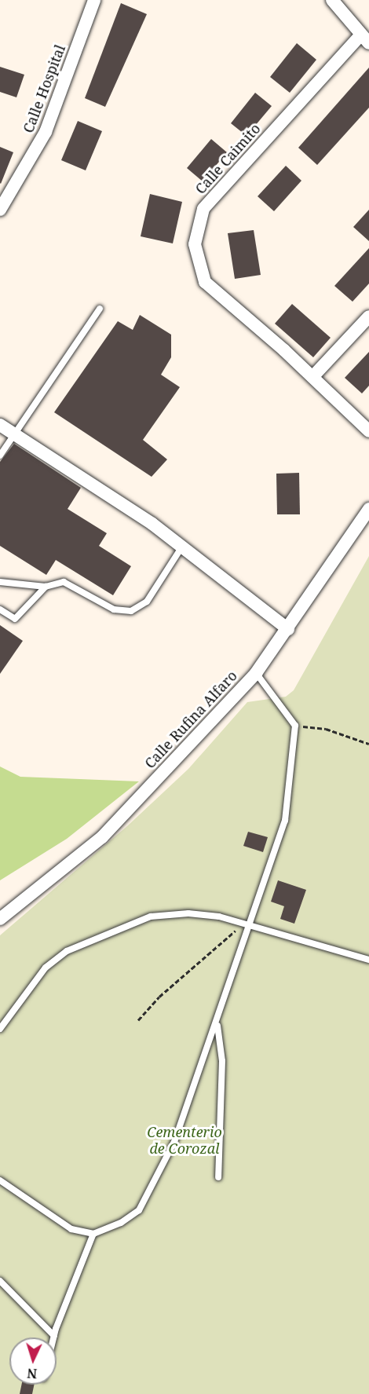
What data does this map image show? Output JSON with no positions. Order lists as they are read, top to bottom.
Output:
{
  "streets": {
    "street": ["Calle Hospital", "Calle Caimito", "Calle Rufina Alfaro"]
  },
  "parks": ["Cementerio de Corozal"],
  "north": "bottom"
}
